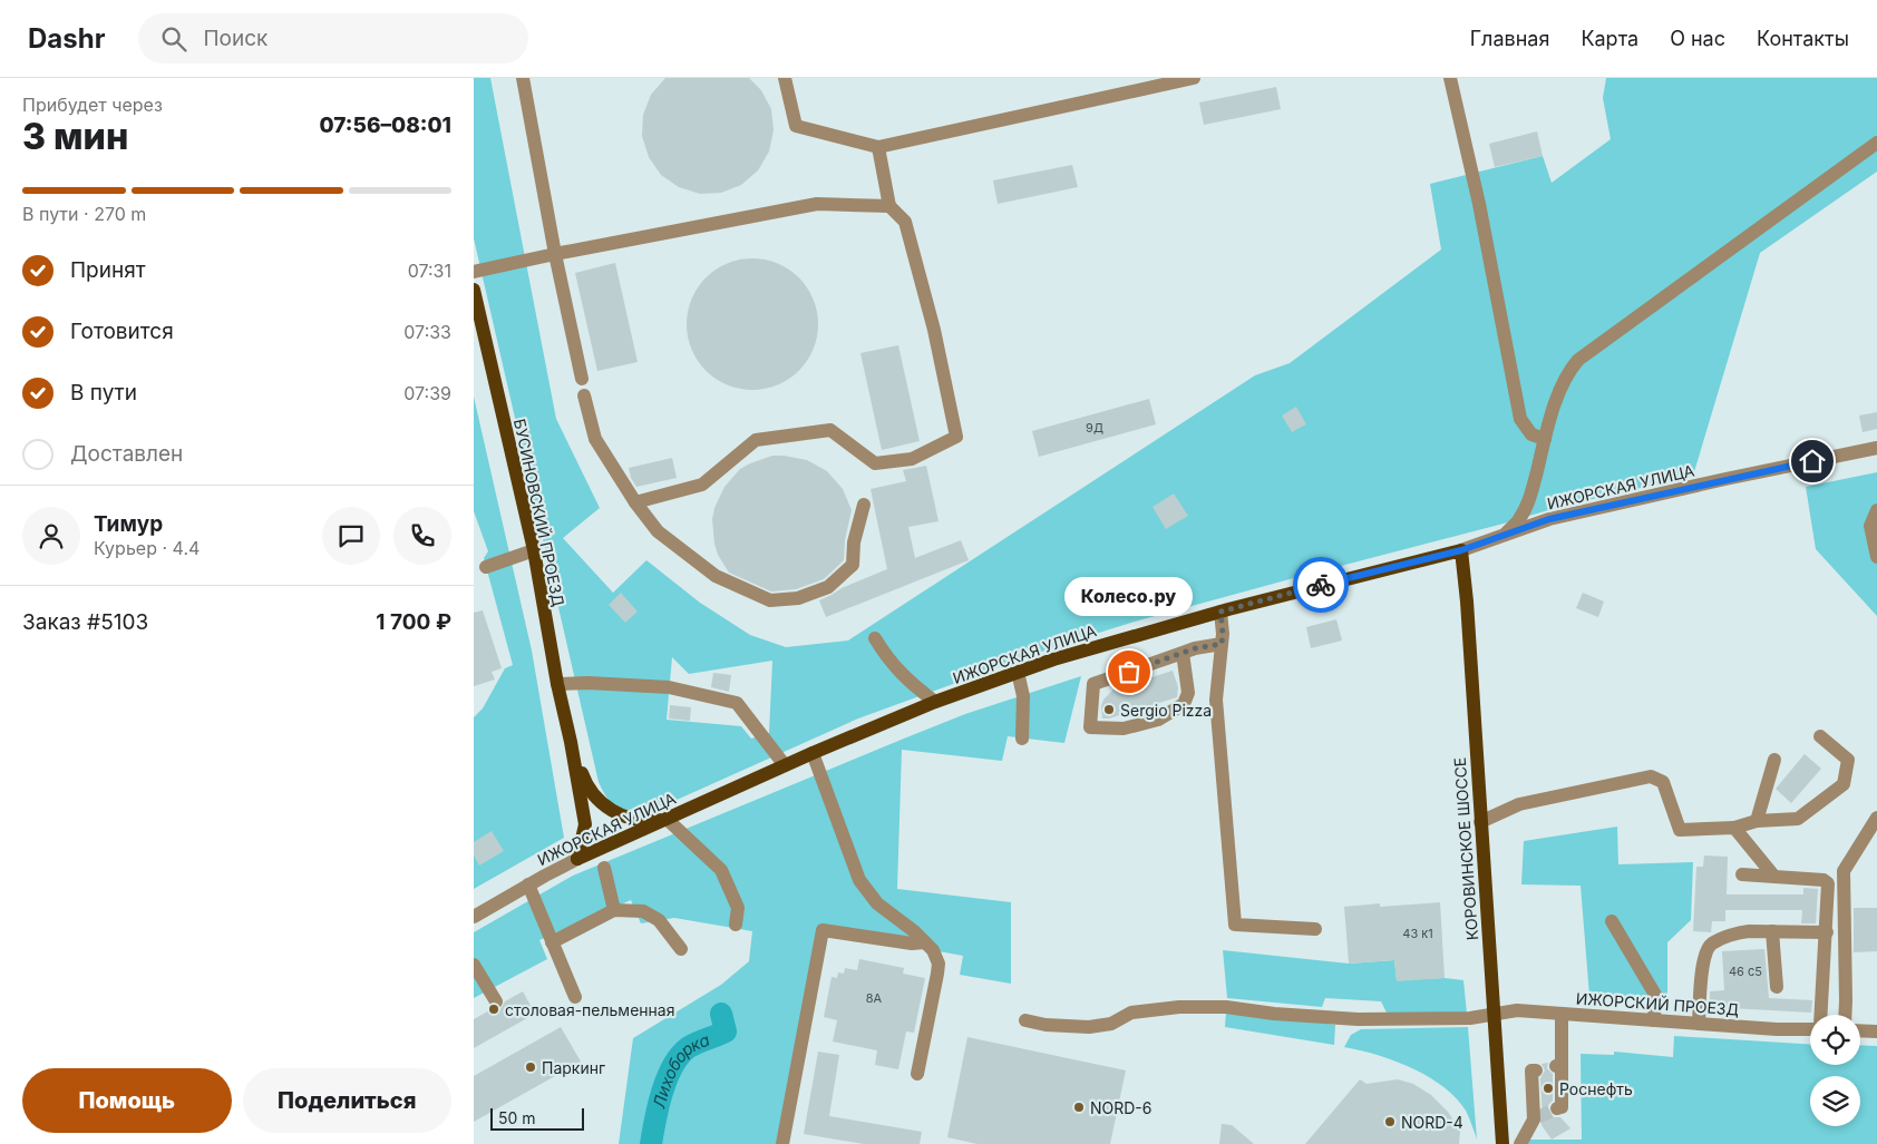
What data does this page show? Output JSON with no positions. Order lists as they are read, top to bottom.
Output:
{
  "streets": {
    "main road": ["ИЖОРСКАЯ УЛИЦА", "БУСИНОВСКИЙ ПРОЕЗД", "КОРОВИНСКОЕ ШОССЕ"],
    "street": ["ИЖОРСКИЙ ПРОЕЗД"]
  },
  "crossings": [
    ["ИЖОРСКАЯ УЛИЦА", "КОРОВИНСКОЕ ШОССЕ"],
    ["КОРОВИНСКОЕ ШОССЕ", "ИЖОРСКИЙ ПРОЕЗД"]
  ],
  "water": ["Лихоборка"],
  "places": [
    "Колесо.ру",
    "Sergio Pizza",
    "столовая-пельменная",
    "Паркинг",
    "Роснефть",
    "NORD-6",
    "NORD-4"
  ],
  "house_numbers": [
    "9Д",
    "43 к1",
    "46 с5",
    "8А"
  ],
  "scale_bar": "50 m",
  "page": {
    "header": "Dashr",
    "search": "Поиск",
    "nav": [
      "Главная",
      "Карта",
      "О нас",
      "Контакты"
    ],
    "heading": ["3 мин", "Прибудет через", "07:56–08:01"],
    "panel": [
      "Тимур",
      "Курьер · 4.4",
      "Заказ #5103",
      "1 700 ₽"
    ],
    "bar": "В пути · 270 m",
    "list": [
      ["Принят", "07:31"],
      ["Готовится", "07:33"],
      ["В пути", "07:39"],
      "Доставлен"
    ],
    "bubble": "Колесо.ру",
    "buttons": ["Помощь", "Поделиться"],
    "scale": "50 m"
  }
}
